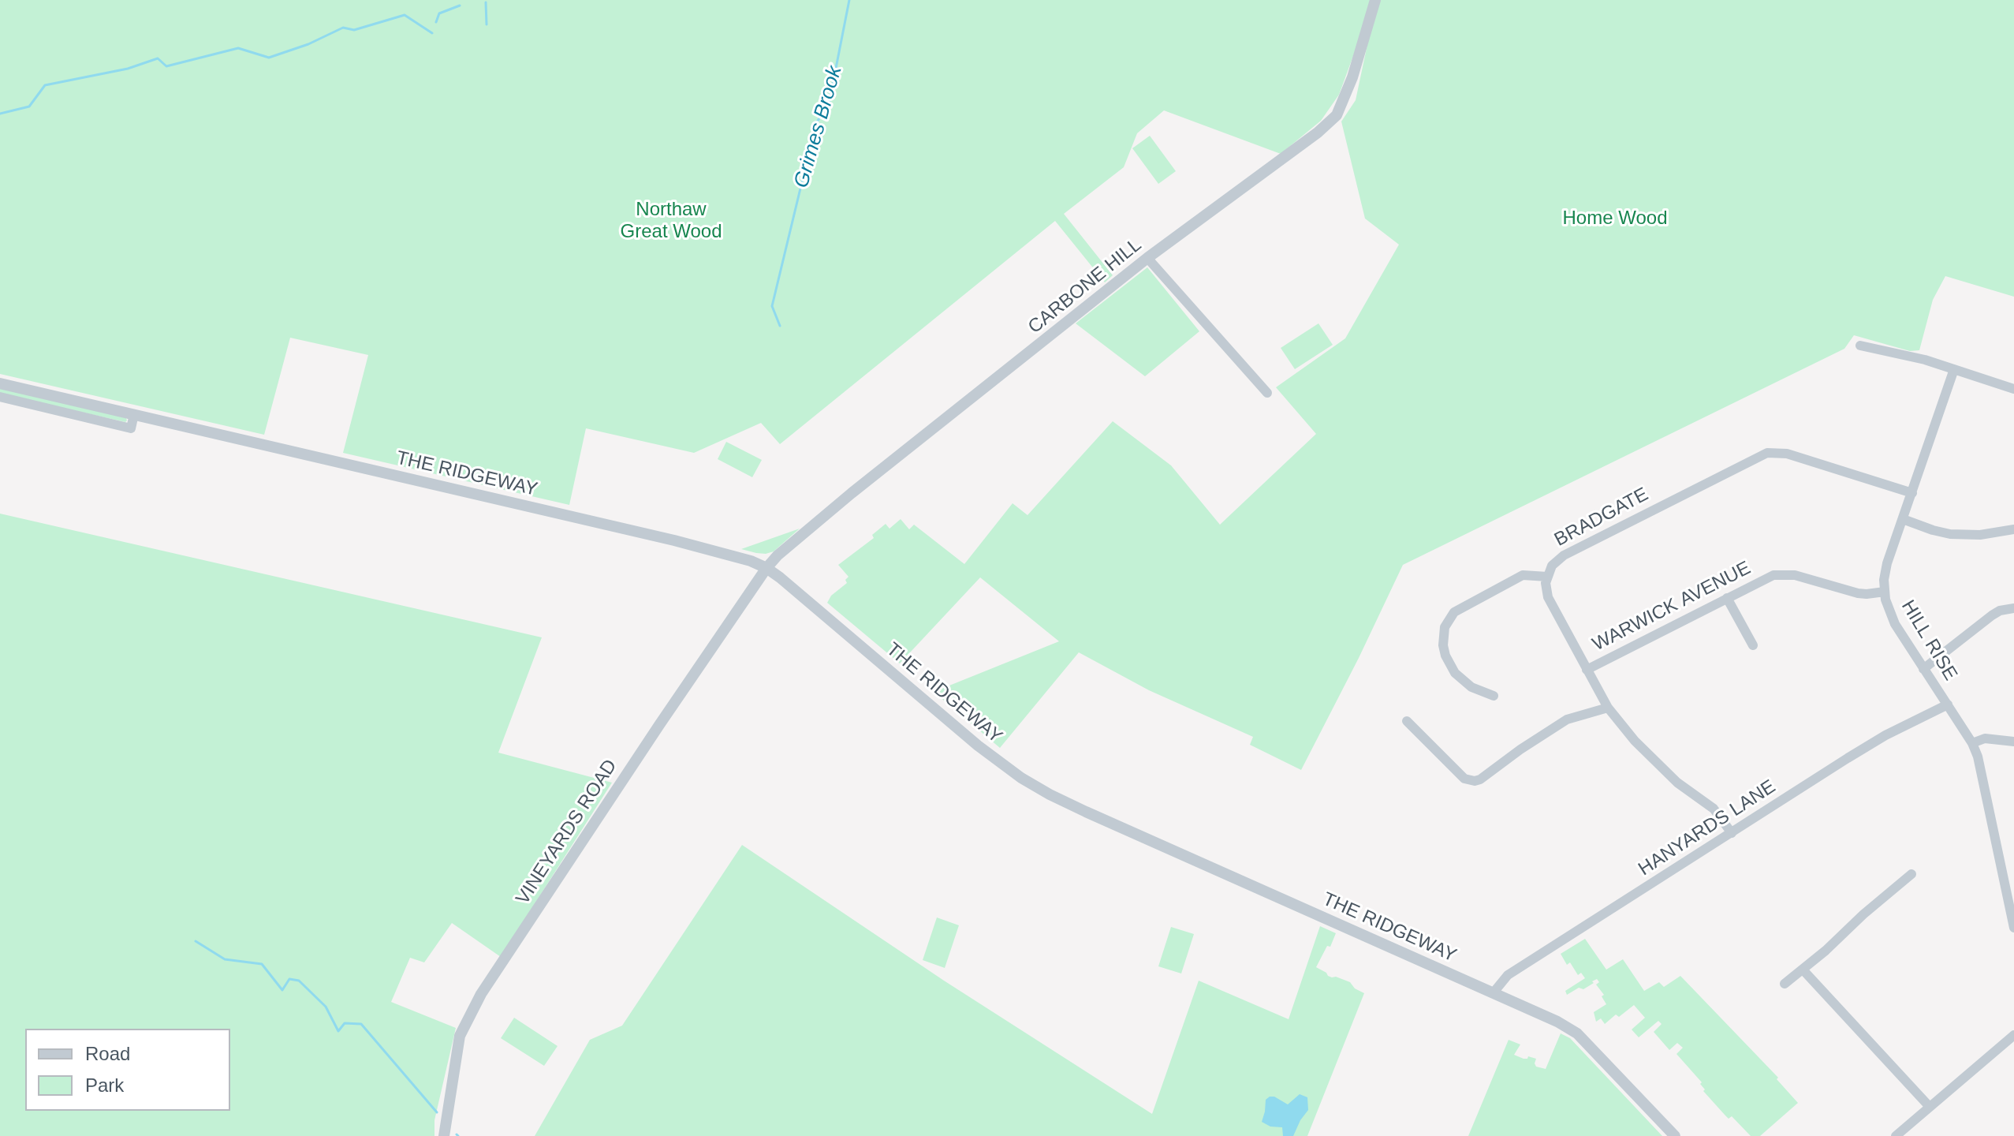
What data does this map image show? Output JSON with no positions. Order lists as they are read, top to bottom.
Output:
{
  "streets": {
    "street": [
      "CARBONE HILL",
      "THE RIDGEWAY",
      "BRADGATE",
      "WARWICK AVENUE",
      "HILL RISE",
      "HANYARDS LANE",
      "VINEYARDS ROAD"
    ]
  },
  "crossings": [
    ["CARBONE HILL", "THE RIDGEWAY"],
    ["CARBONE HILL", "VINEYARDS ROAD"],
    ["THE RIDGEWAY", "HANYARDS LANE"],
    ["THE RIDGEWAY", "VINEYARDS ROAD"],
    ["BRADGATE", "HILL RISE"],
    ["WARWICK AVENUE", "HILL RISE"],
    ["HILL RISE", "HANYARDS LANE"]
  ],
  "water": ["Grimes Brook"],
  "parks": ["Northaw Great Wood", "Home Wood"],
  "legend": ["Road", "Park"]
}
